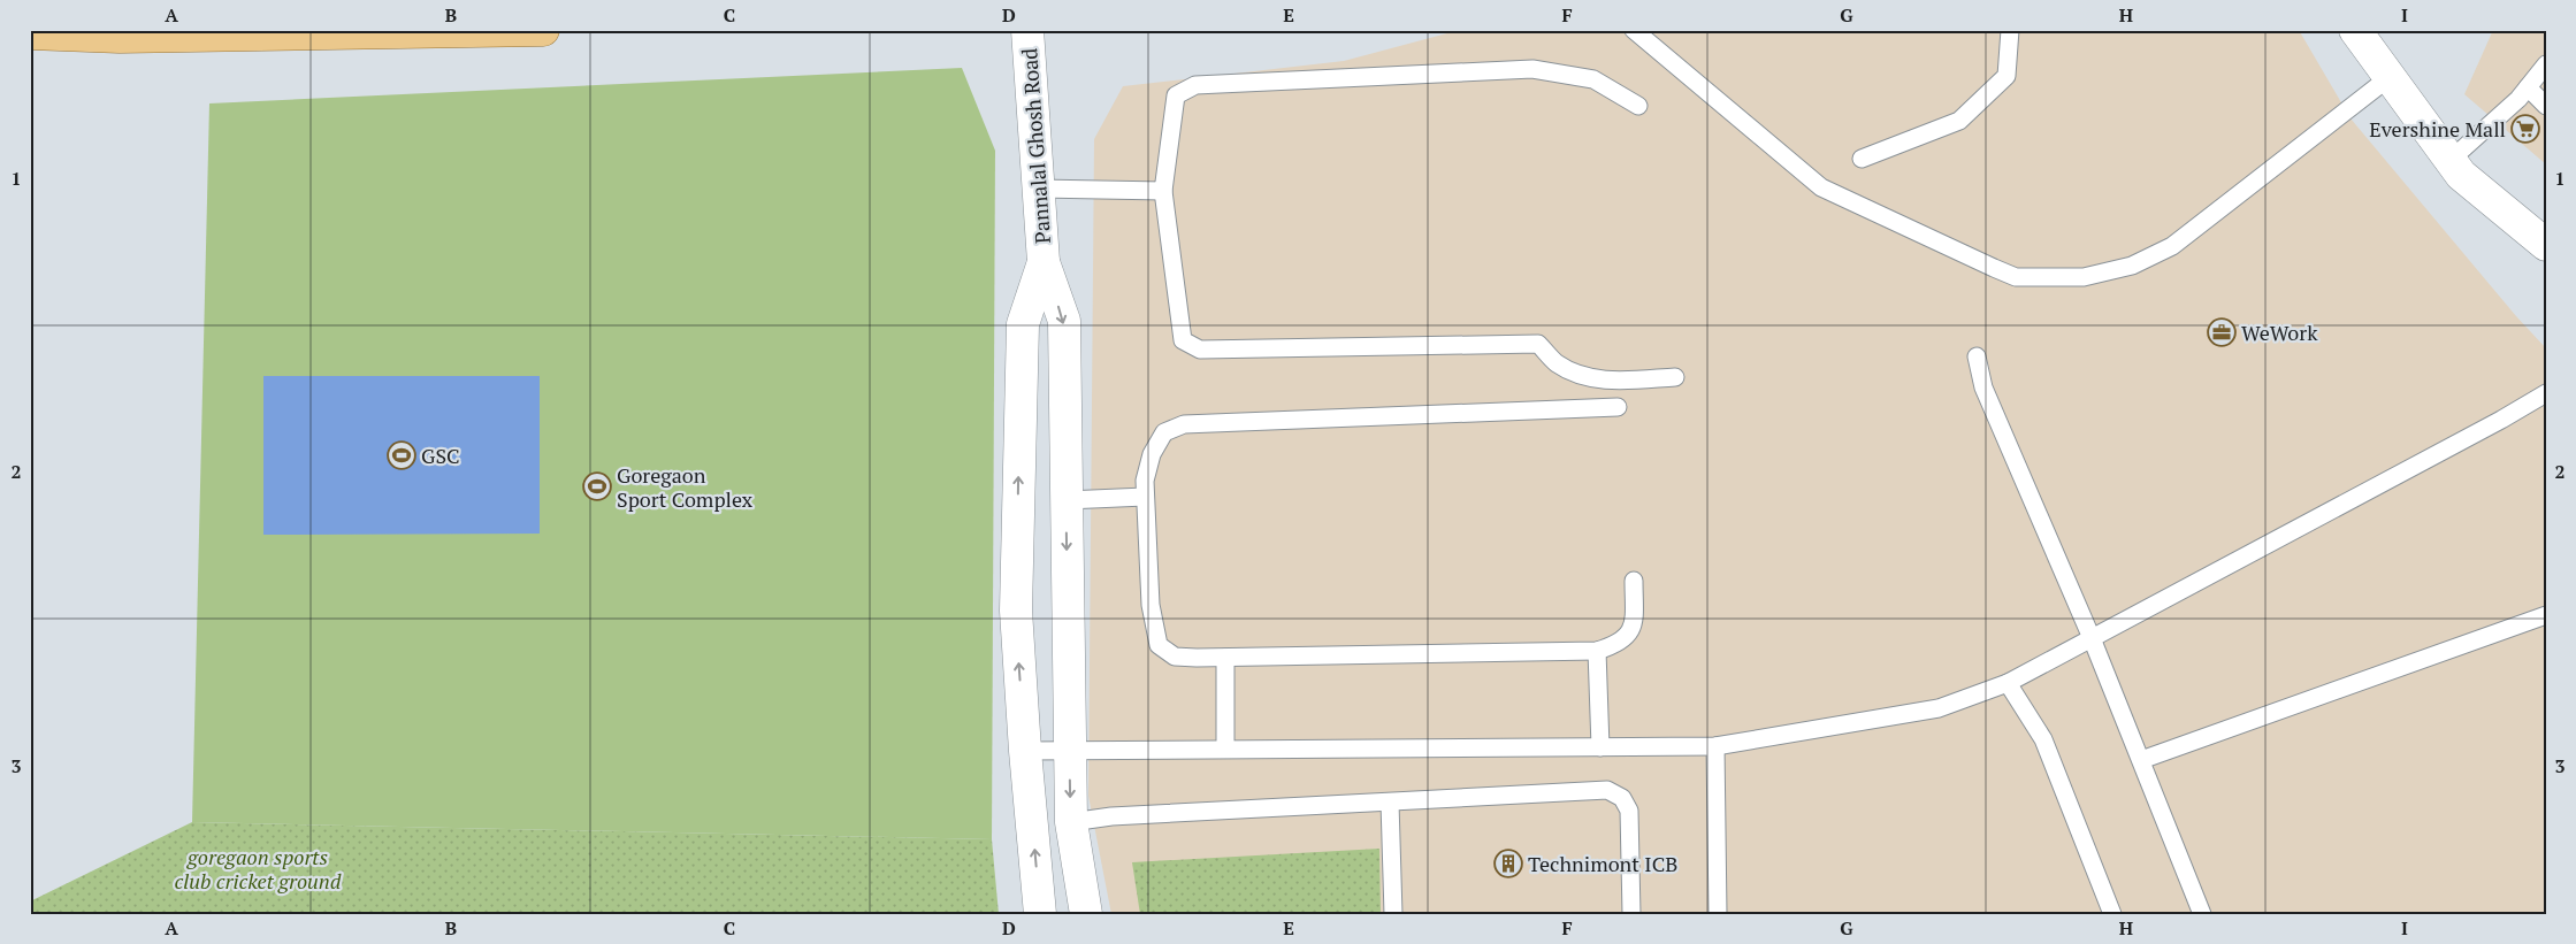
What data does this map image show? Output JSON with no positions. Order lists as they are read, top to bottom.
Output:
{
  "streets": {
    "street": ["Pannalal Ghosh Road"]
  },
  "parks": ["goregaon sports club cricket ground"],
  "places": {
    "supermarket": ["Evershine Mall"],
    "office": ["WeWork"],
    "sports": ["GSC", "Goregaon Sport Complex"],
    "building": ["Technimont ICB"]
  },
  "grid": {
    "columns": [
      "A",
      "B",
      "C",
      "D",
      "E",
      "F",
      "G",
      "H",
      "I"
    ],
    "rows": ["1", "2", "3"]
  }
}
